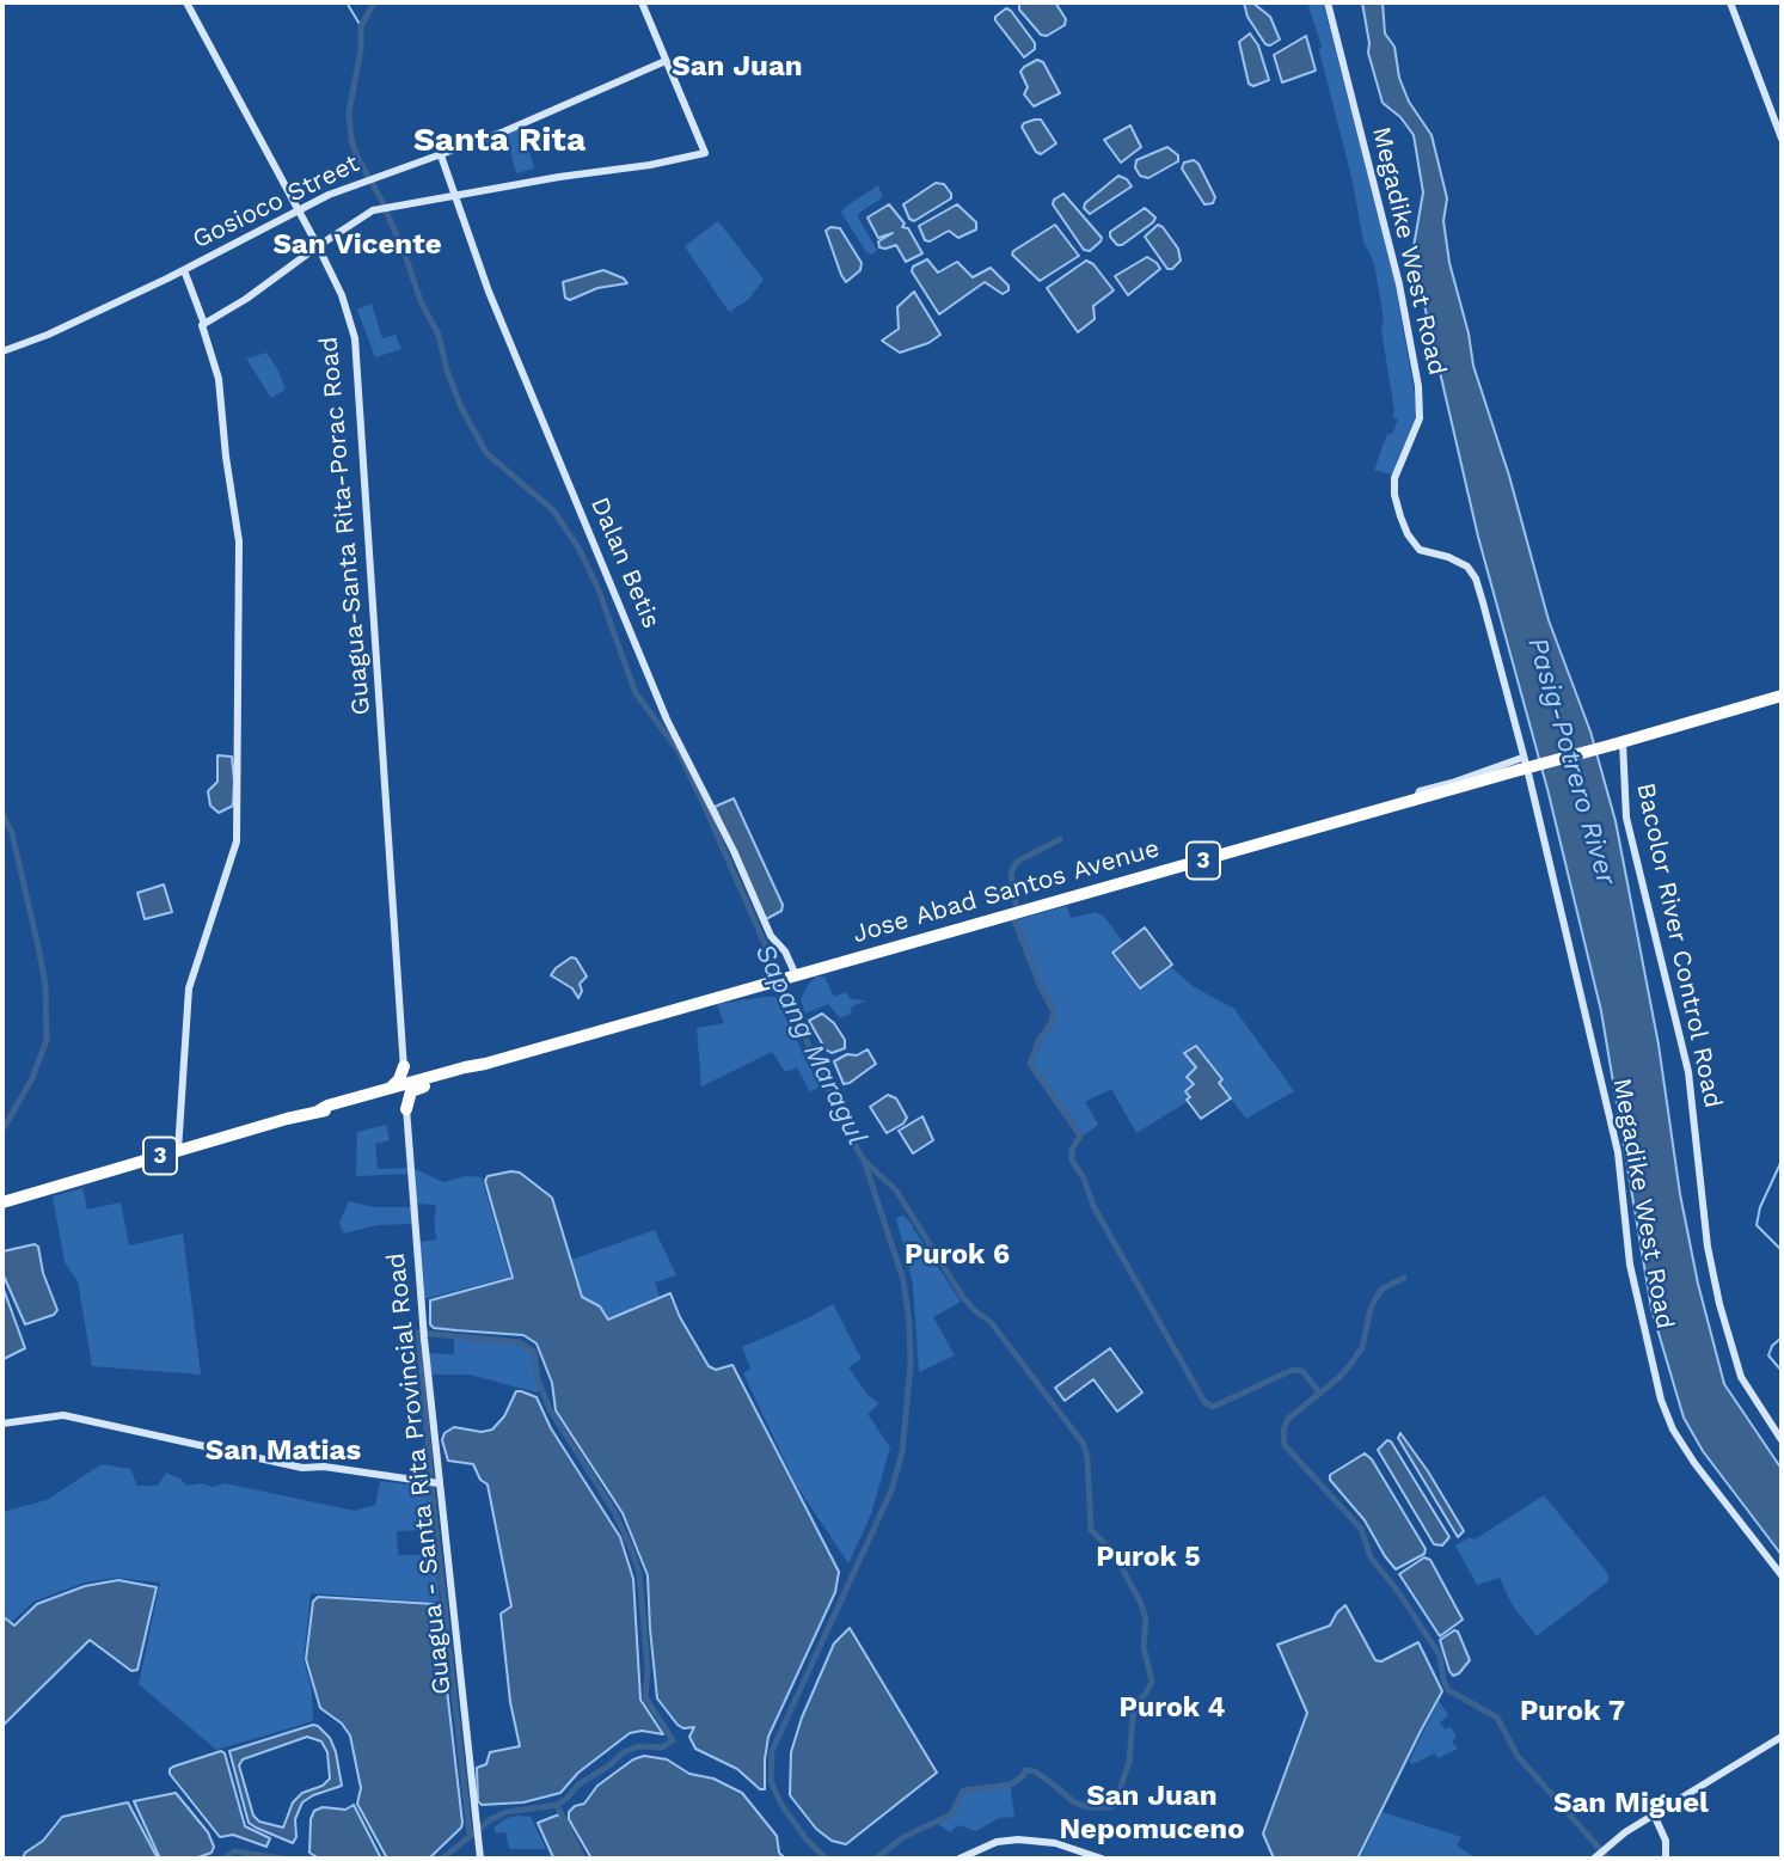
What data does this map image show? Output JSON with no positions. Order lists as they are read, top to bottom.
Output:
{
  "streets": {
    "highway": ["3", "Jose Abad Santos Avenue"],
    "street": [
      "Gosioco Street",
      "Megadike West Road",
      "Guagua-Santa Rita-Porac Road",
      "Dalan Betis",
      "Bacolor River Control Road",
      "Guagua - Santa Rita Provincial Road"
    ]
  },
  "crossings": [
    ["Gosioco Street", "Guagua-Santa Rita-Porac Road"],
    ["Gosioco Street", "Dalan Betis"],
    ["Megadike West Road", "Jose Abad Santos Avenue"],
    ["Guagua-Santa Rita-Porac Road", "Jose Abad Santos Avenue"],
    ["Guagua-Santa Rita-Porac Road", "Guagua - Santa Rita Provincial Road"],
    ["Dalan Betis", "Jose Abad Santos Avenue"],
    ["Jose Abad Santos Avenue", "Bacolor River Control Road"],
    ["Jose Abad Santos Avenue", "Guagua - Santa Rita Provincial Road"]
  ],
  "districts": [
    "San Juan",
    "Santa Rita",
    "San Vicente",
    "Purok 6",
    "San Matias",
    "Purok 5",
    "Purok 4",
    "Purok 7",
    "San Juan Nepomuceno",
    "San Miguel"
  ],
  "water": ["Pasig-Potrero River", "Sapang Maragul"]
}
